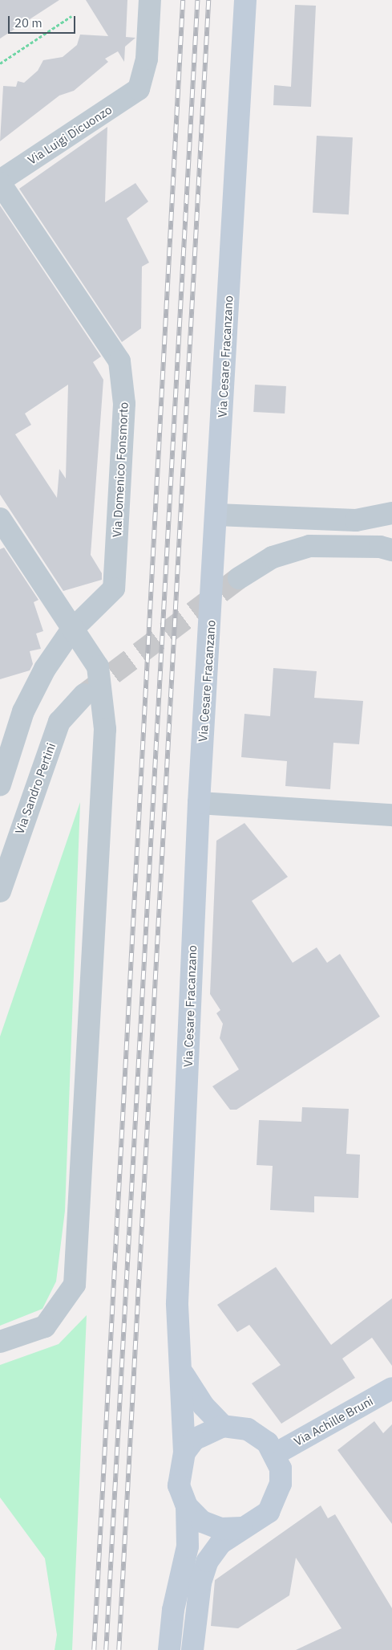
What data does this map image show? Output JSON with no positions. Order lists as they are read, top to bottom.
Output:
{
  "streets": {
    "street": [
      "Via Luigi Dicuonzo",
      "Via Cesare Fracanzano",
      "Via Domenico Fonsmorto",
      "Via Sandro Pertini",
      "Via Achille Bruni"
    ]
  },
  "crossings": [
    ["Via Luigi Dicuonzo", "Via Domenico Fonsmorto"],
    ["Via Cesare Fracanzano", "Via Achille Bruni"]
  ],
  "scale_bar": "20 m"
}
